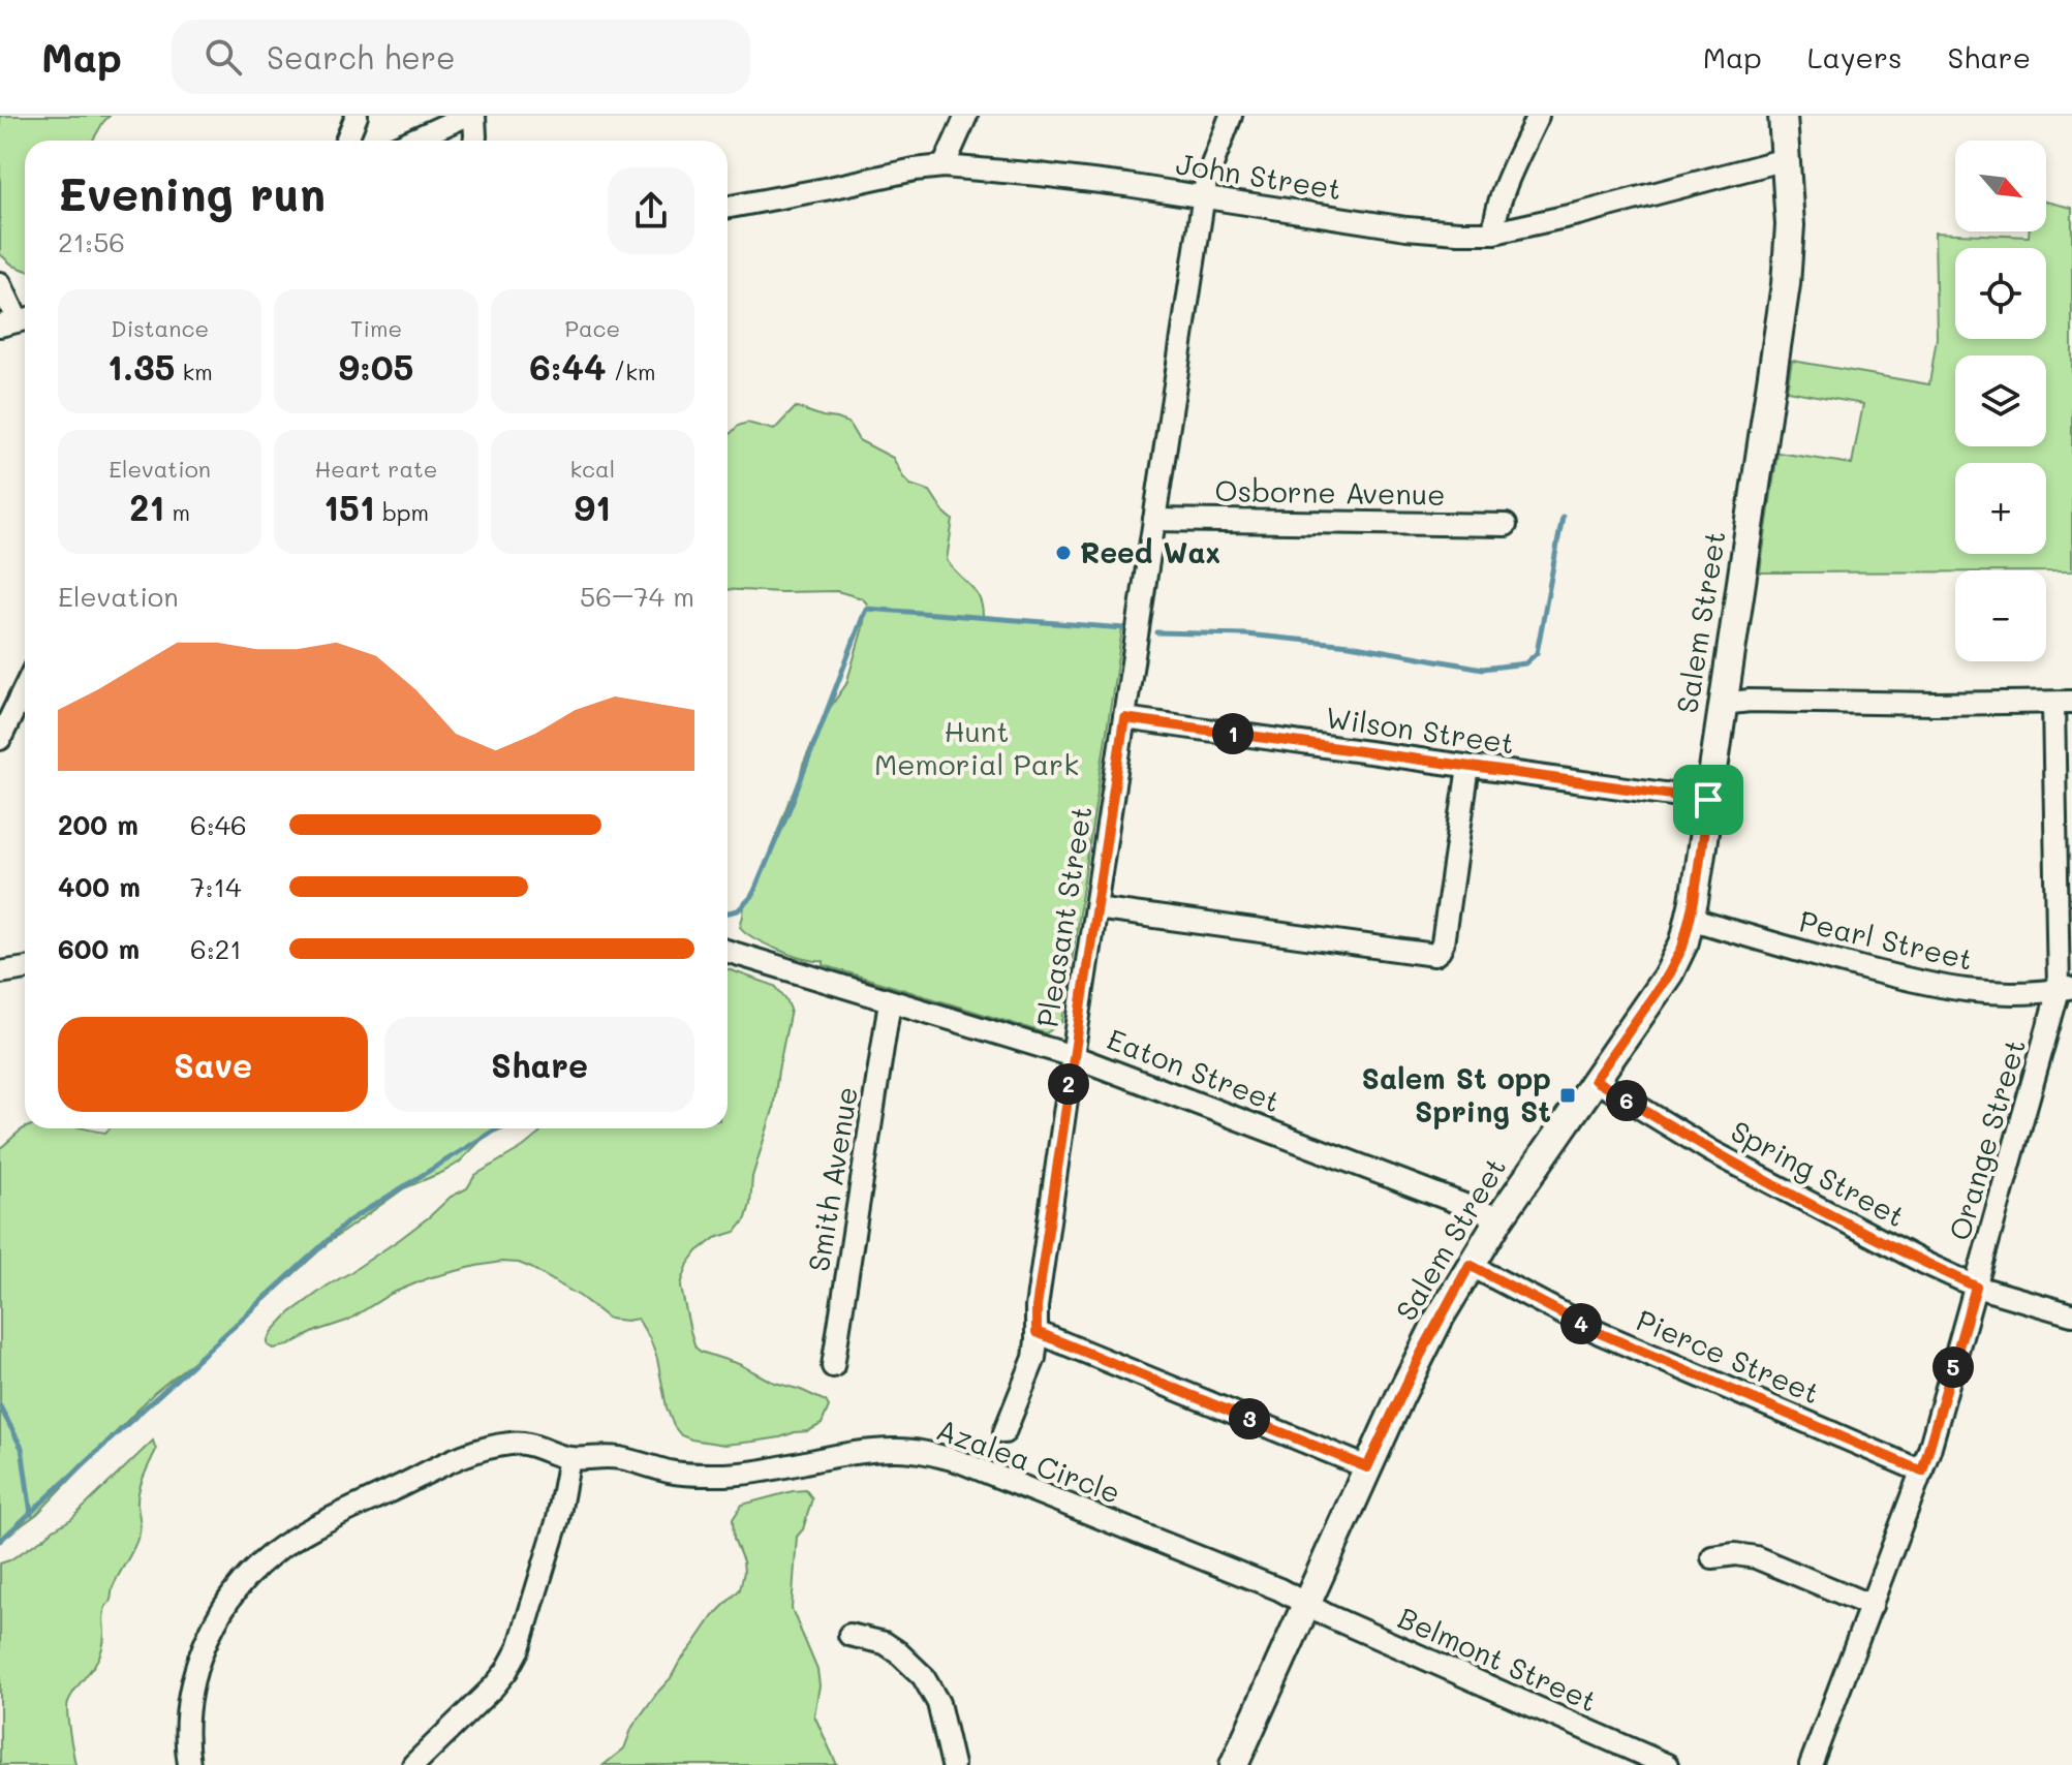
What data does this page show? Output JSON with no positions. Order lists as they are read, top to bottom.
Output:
{
  "streets": {
    "main road": ["Salem Street"],
    "street": [
      "John Street",
      "Osborne Avenue",
      "Wilson Street",
      "Pleasant Street",
      "Pearl Street",
      "Eaton Street",
      "Orange Street",
      "Spring Street",
      "Smith Avenue",
      "Pierce Street",
      "Azalea Circle",
      "Belmont Street"
    ]
  },
  "crossings": [
    ["John Street", "Salem Street"],
    ["John Street", "Pleasant Street"],
    ["Osborne Avenue", "Pleasant Street"],
    ["Salem Street", "Wilson Street"],
    ["Salem Street", "Pearl Street"],
    ["Salem Street", "Eaton Street"],
    ["Salem Street", "Spring Street"],
    ["Salem Street", "Pierce Street"],
    ["Salem Street", "Azalea Circle"],
    ["Salem Street", "Belmont Street"],
    ["Wilson Street", "Pleasant Street"],
    ["Pleasant Street", "Eaton Street"],
    ["Pearl Street", "Orange Street"],
    ["Eaton Street", "Smith Avenue"],
    ["Orange Street", "Spring Street"],
    ["Orange Street", "Pierce Street"],
    ["Azalea Circle", "Belmont Street"]
  ],
  "parks": ["Hunt Memorial Park"],
  "places": {
    "other": ["Reed Wax"],
    "transit": ["Salem St opp Spring St"]
  },
  "north": "bottom right",
  "page": {
    "header": "Map",
    "search": "Search here",
    "nav": ["Map", "Layers", "Share"],
    "map_buttons": ["+", "−"],
    "heading": ["Evening run", "21:56"],
    "stats": [
      ["Distance", "1.35 km"],
      ["Time", "9:05"],
      ["Pace", "6:44 /km"],
      ["Elevation", "21 m"],
      ["Heart rate", "151 bpm"],
      ["kcal", "91"]
    ],
    "chart": ["Elevation", "56–74 m"],
    "pins": [
      "1",
      "2",
      "6",
      "4",
      "5",
      "3"
    ],
    "list": [
      {
        "name": "200 m",
        "note": "6:46"
      },
      {
        "name": "400 m",
        "note": "7:14"
      },
      {
        "name": "600 m",
        "note": "6:21"
      }
    ],
    "buttons": ["Save", "Share"]
  }
}
